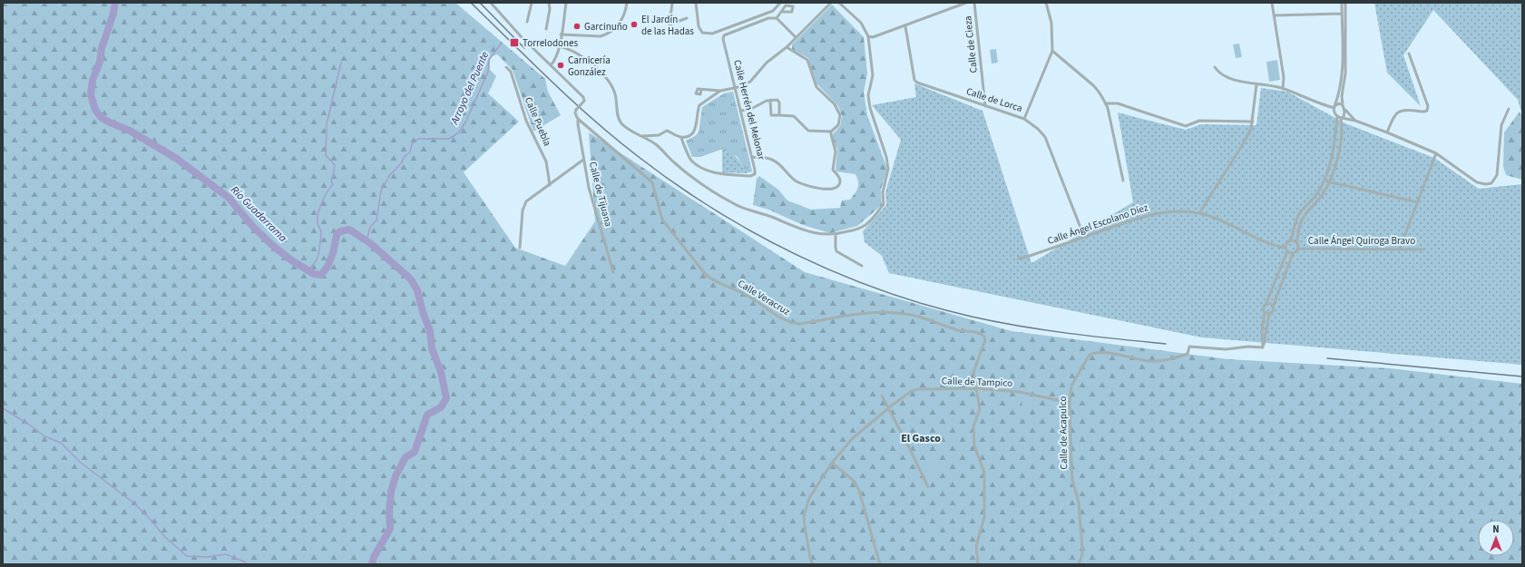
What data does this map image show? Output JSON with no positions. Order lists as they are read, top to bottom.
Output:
{
  "streets": {
    "street": [
      "Calle de Cieza",
      "Calle de Lorca",
      "Calle Herrén del Melonar",
      "Calle Puebla",
      "Calle de Tijuana",
      "Calle Ángel Escolano Díez",
      "Calle Ángel Quiroga Bravo",
      "Calle Veracruz",
      "Calle de Tampico",
      "Calle de Acapulco"
    ]
  },
  "crossings": [
    ["Calle de Cieza", "Calle de Lorca"],
    ["Calle de Lorca", "Calle Ángel Escolano Díez"],
    ["Calle de Tijuana", "Calle Veracruz"],
    ["Calle Ángel Escolano Díez", "Calle Ángel Quiroga Bravo"],
    ["Calle Veracruz", "Calle de Tampico"],
    ["Calle de Tampico", "Calle de Acapulco"]
  ],
  "districts": ["El Gasco"],
  "water": ["Arroyo del Puente", "Río Guadarrama"],
  "places": {
    "other": ["El Jardín de las Hadas", "Garcinuño", "Carnicería González"],
    "transit": ["Torrelodones"]
  },
  "north": "top"
}
